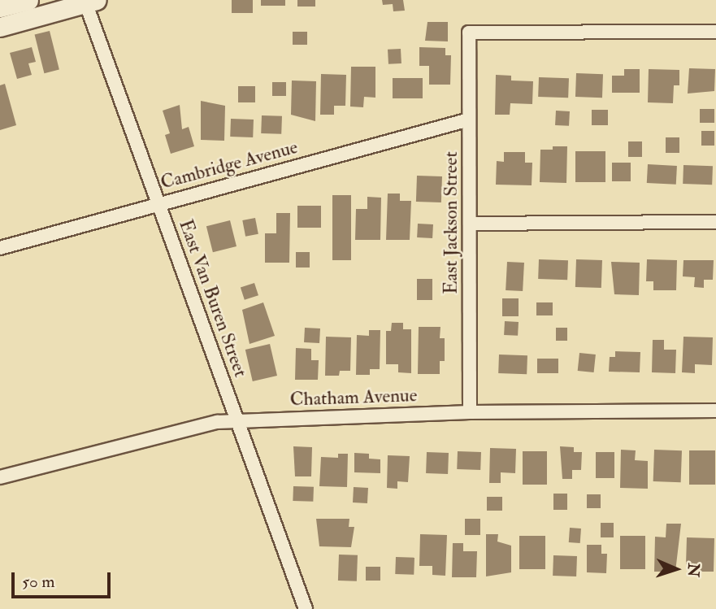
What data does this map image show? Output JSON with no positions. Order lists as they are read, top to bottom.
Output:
{
  "streets": {
    "street": [
      "Cambridge Avenue",
      "East Jackson Street",
      "East Van Buren Street",
      "Chatham Avenue"
    ]
  },
  "crossings": [
    ["Cambridge Avenue", "East Jackson Street"],
    ["Cambridge Avenue", "East Van Buren Street"],
    ["East Jackson Street", "Chatham Avenue"],
    ["East Van Buren Street", "Chatham Avenue"]
  ],
  "scale_bar": "50 m",
  "north": "right"
}
